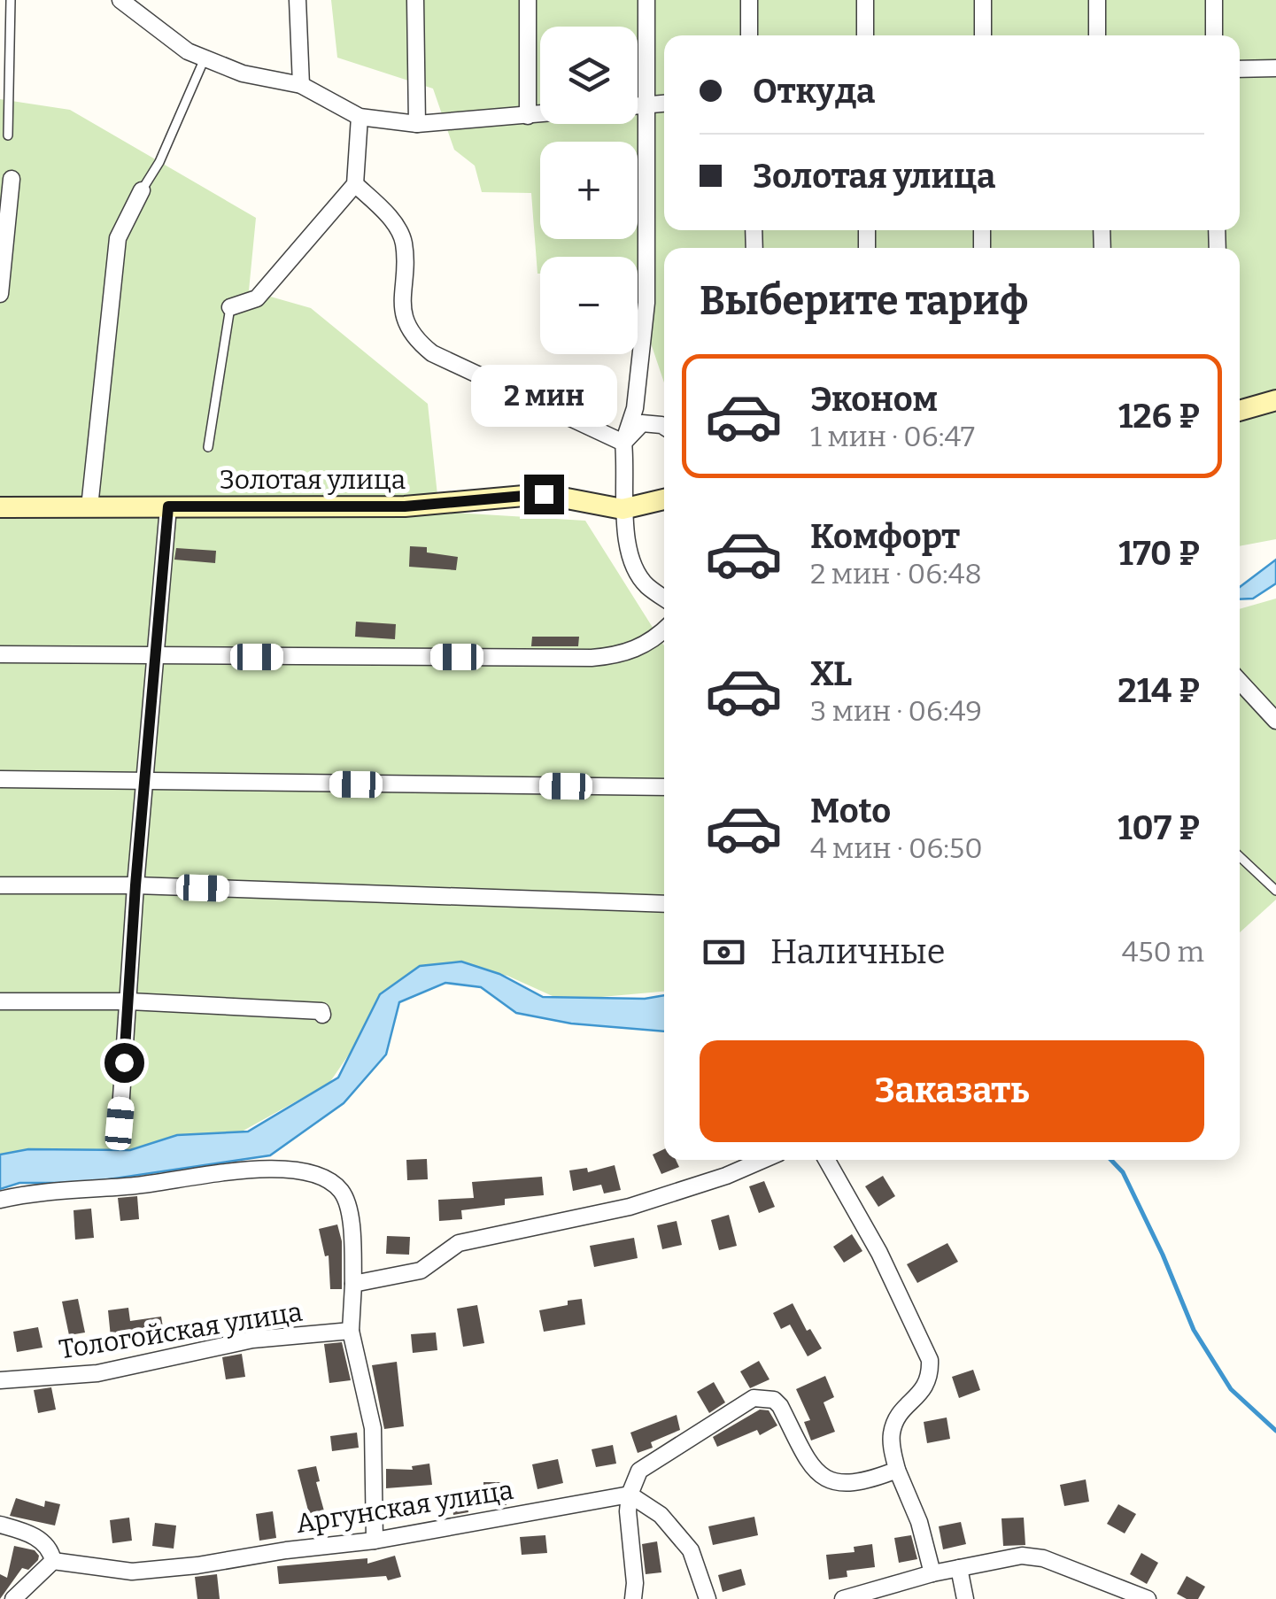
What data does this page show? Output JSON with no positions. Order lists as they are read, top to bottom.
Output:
{
  "streets": {
    "street": ["Золотая улица", "Тологойская улица", "Аргунская улица"]
  },
  "page": {
    "map_buttons": ["+", "−"],
    "banner": ["Откуда", "Золотая улица"],
    "heading": "Выберите тариф",
    "list": [
      {
        "name": "Эконом",
        "note": "1 мин · 06:47",
        "value": "126 ₽"
      },
      {
        "name": "Комфорт",
        "note": "2 мин · 06:48",
        "value": "170 ₽"
      },
      {
        "name": "XL",
        "note": "3 мин · 06:49",
        "value": "214 ₽"
      },
      {
        "name": "Moto",
        "note": "4 мин · 06:50",
        "value": "107 ₽"
      }
    ],
    "bubble": "2 мин",
    "pay": ["Наличные", "450 m"],
    "buttons": "Заказать"
  }
}
